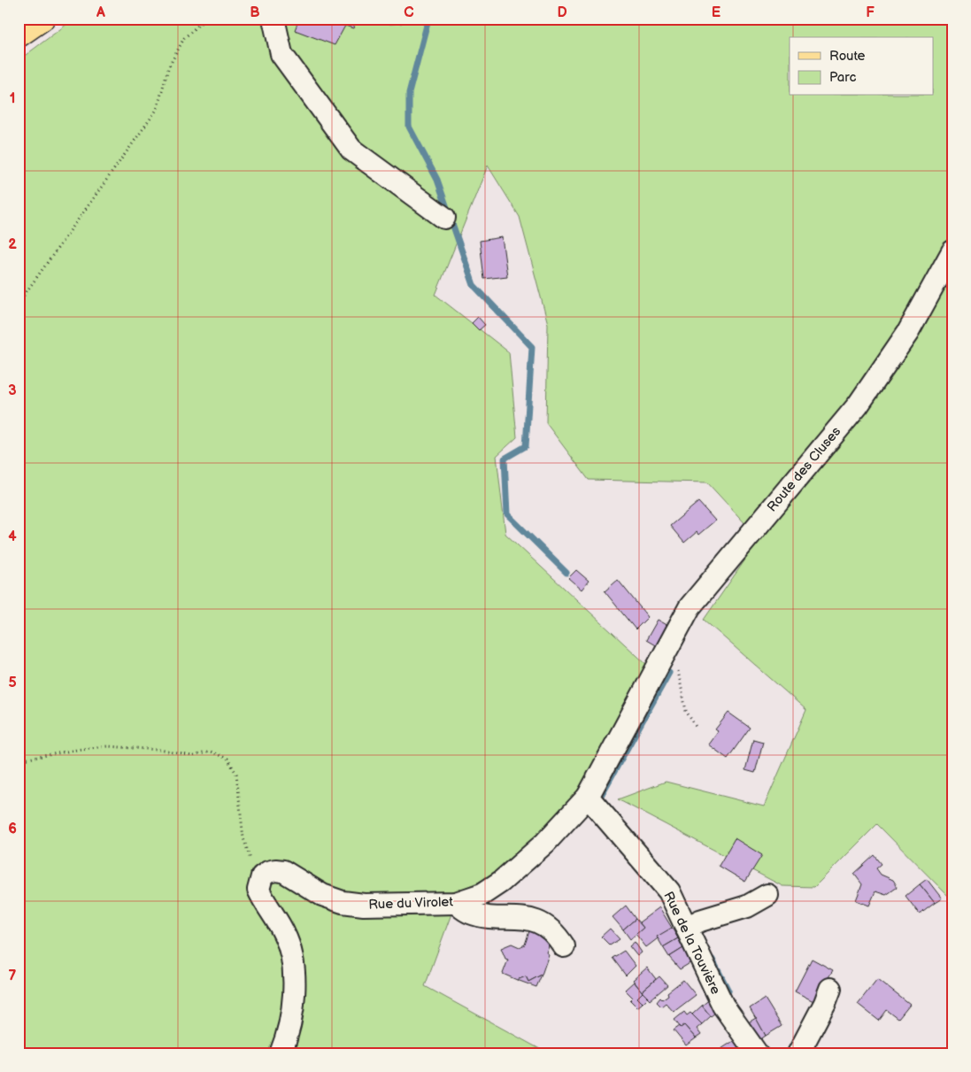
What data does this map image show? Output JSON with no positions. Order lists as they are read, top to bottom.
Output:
{
  "streets": {
    "street": ["Route des Cluses", "Rue du Virolet", "Rue de la Touvière"]
  },
  "crossings": [
    ["Route des Cluses", "Rue du Virolet"],
    ["Rue du Virolet", "Rue de la Touvière"]
  ],
  "legend": ["Route", "Parc"],
  "grid": {
    "columns": [
      "A",
      "B",
      "C",
      "D",
      "E",
      "F"
    ],
    "rows": [
      "1",
      "2",
      "3",
      "4",
      "5",
      "6",
      "7"
    ]
  }
}
